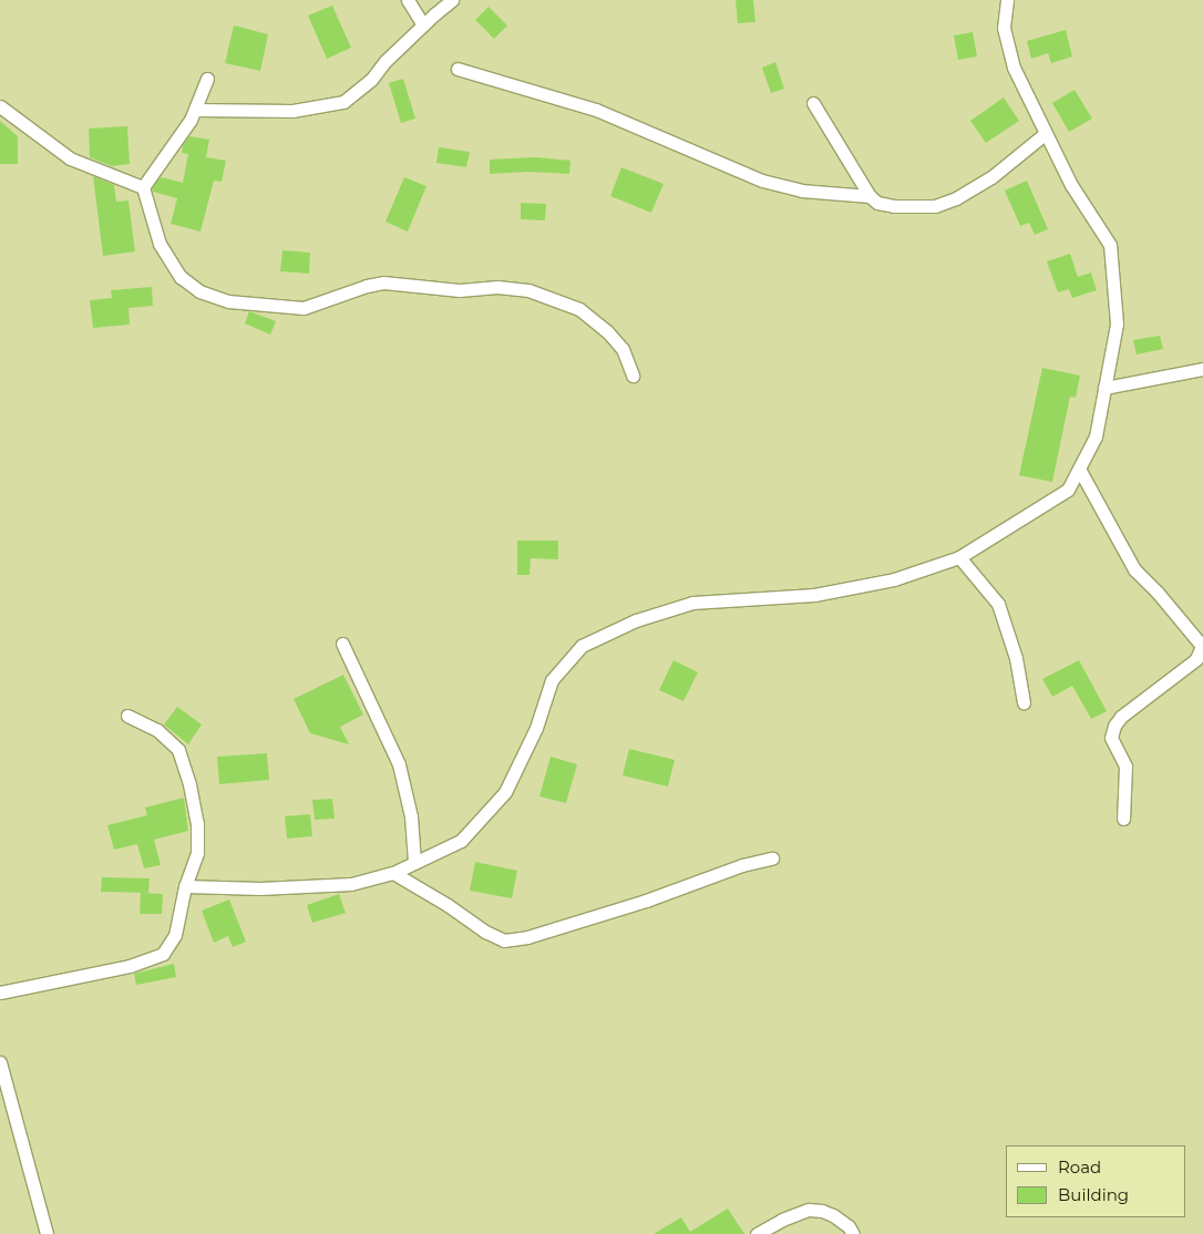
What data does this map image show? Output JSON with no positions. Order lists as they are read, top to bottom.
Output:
{
  "legend": ["Road", "Building"]
}
